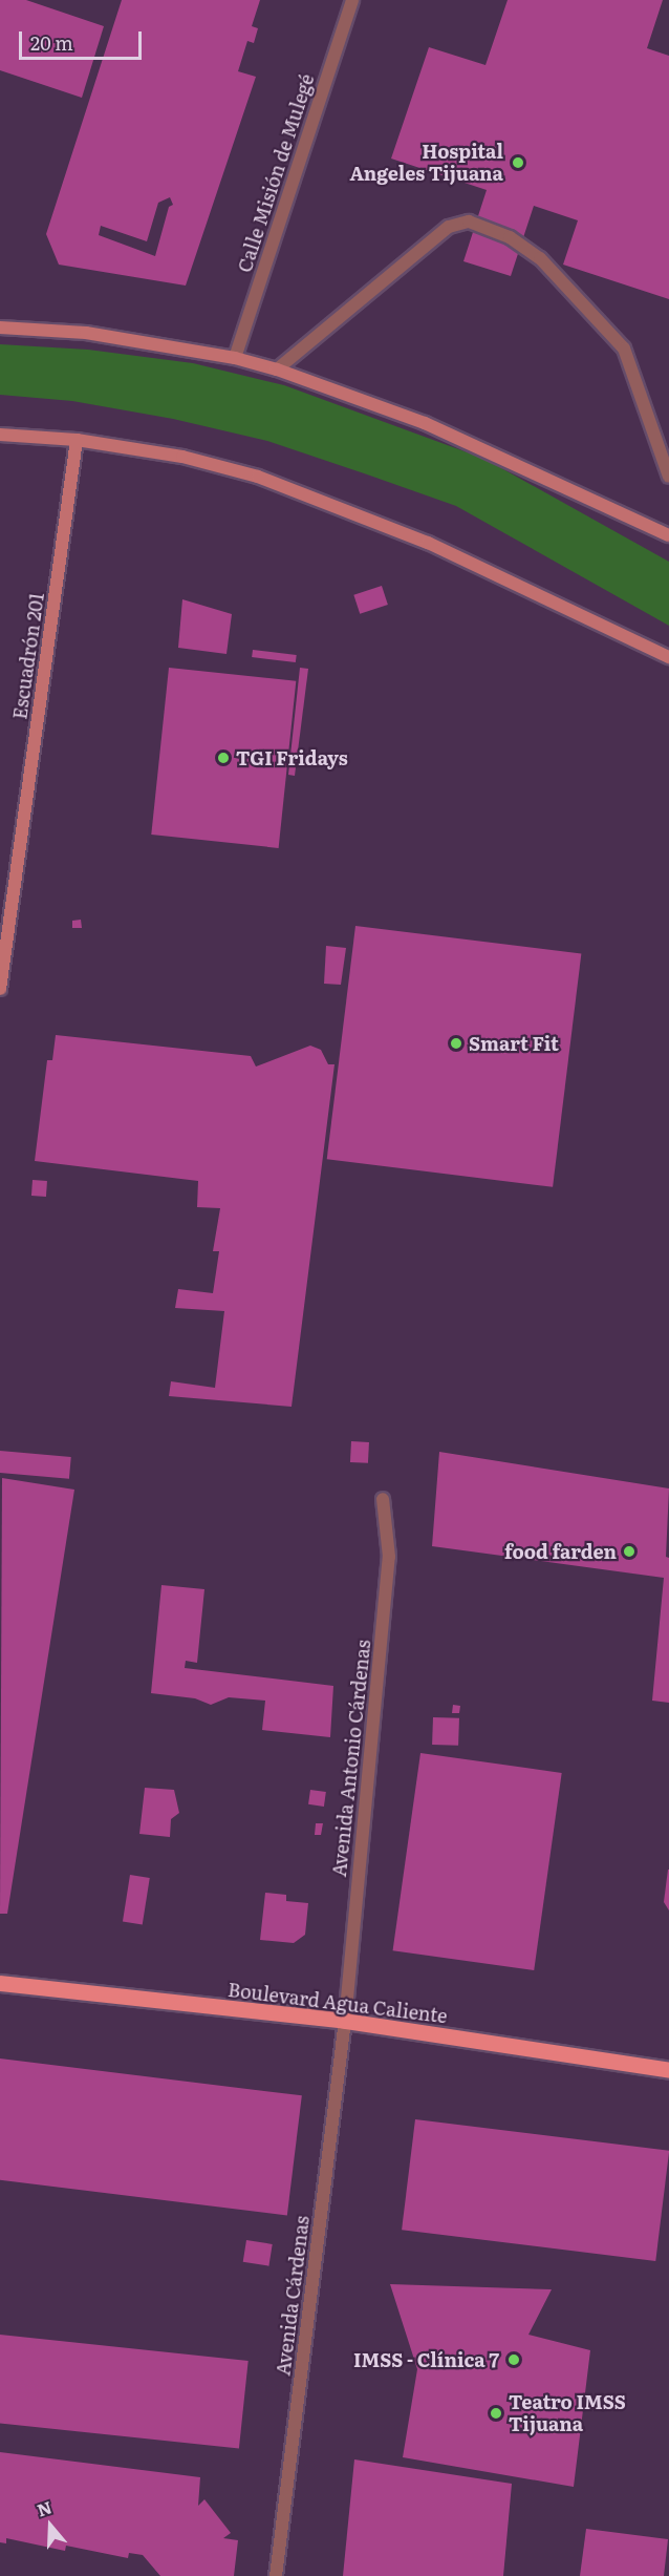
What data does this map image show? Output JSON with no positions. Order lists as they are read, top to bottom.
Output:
{
  "streets": {
    "main road": ["Escuadrón 201", "Boulevard Agua Caliente"],
    "street": ["Calle Misión de Mulegé", "Avenida Antonio Cárdenas", "Avenida Cárdenas"]
  },
  "crossings": [
    ["Avenida Antonio Cárdenas", "Boulevard Agua Caliente"],
    ["Avenida Antonio Cárdenas", "Avenida Cárdenas"],
    ["Boulevard Agua Caliente", "Avenida Cárdenas"]
  ],
  "places": [
    "Hospital Angeles Tijuana",
    "TGI Fridays",
    "Smart Fit",
    "food farden",
    "IMSS - Clínica 7",
    "Teatro IMSS Tijuana"
  ],
  "scale_bar": "20 m",
  "north": "top"
}
